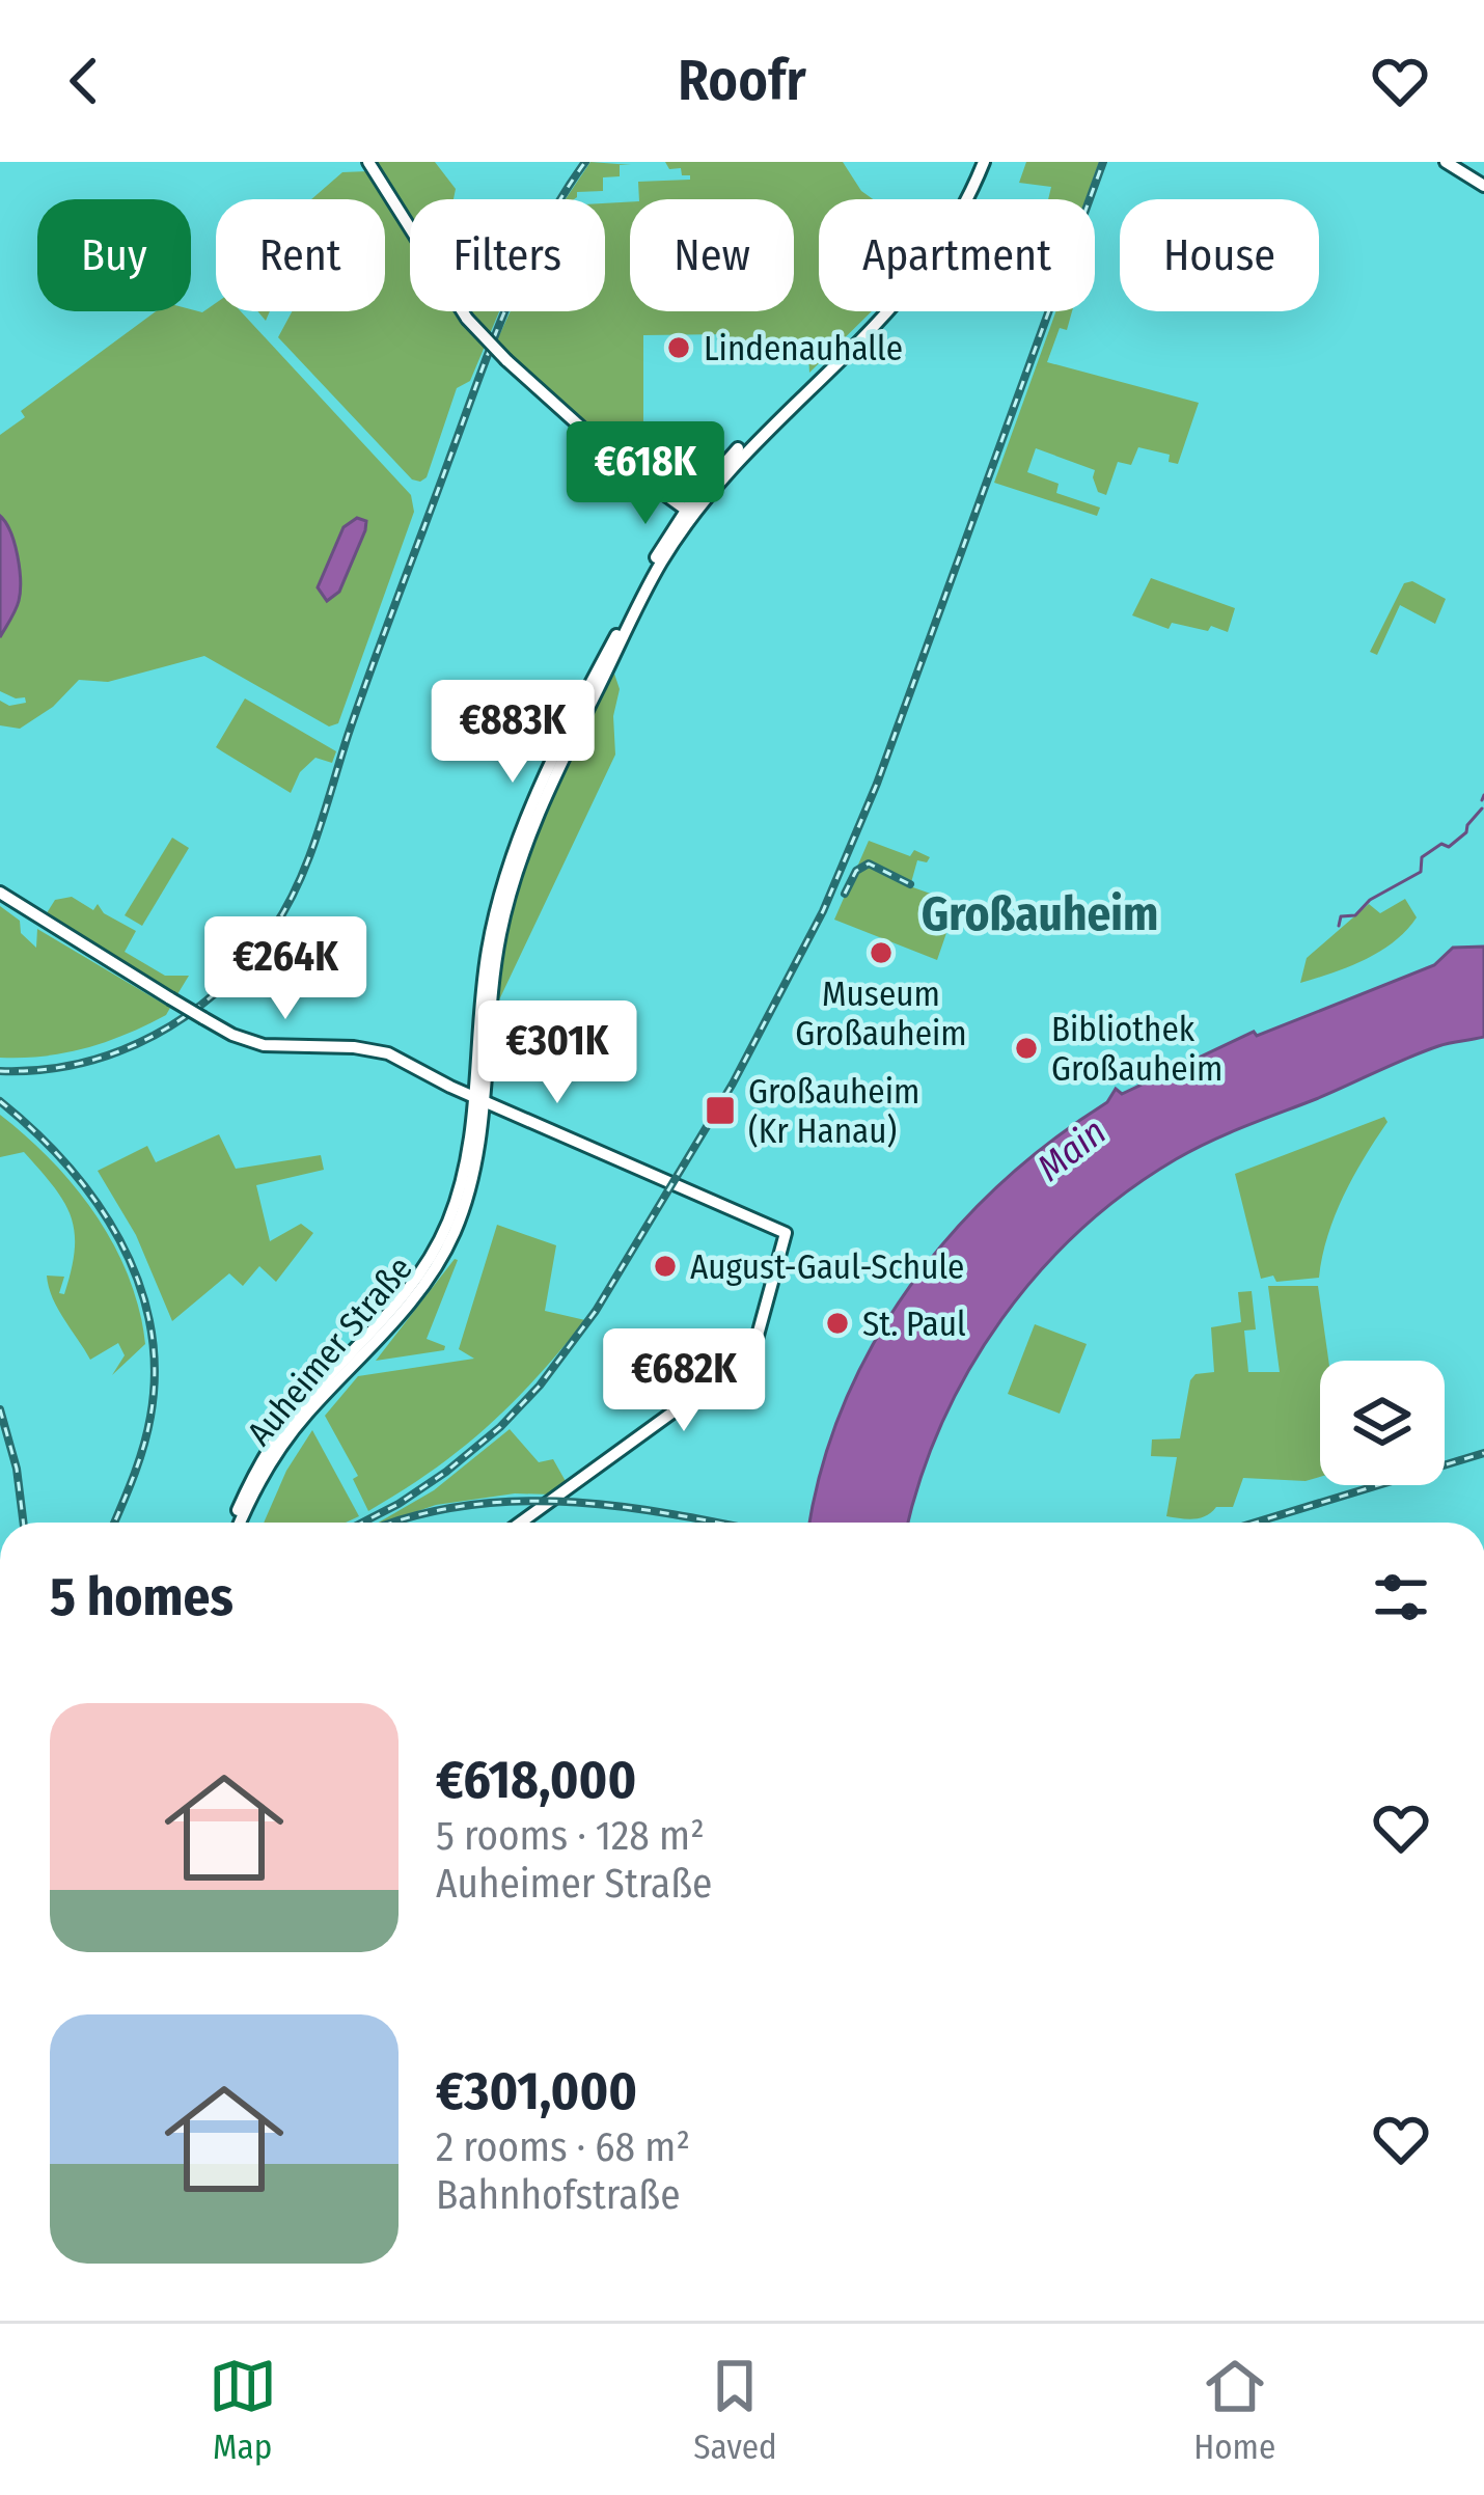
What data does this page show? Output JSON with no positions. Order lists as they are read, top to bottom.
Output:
{
  "streets": {
    "main road": ["Auheimer Straße"]
  },
  "districts": ["Großauheim"],
  "water": ["Main"],
  "places": {
    "other": [
      "Lindenauhalle",
      "Museum Großauheim",
      "Bibliothek Großauheim",
      "August-Gaul-Schule",
      "St. Paul"
    ],
    "transit": ["Großauheim (Kr Hanau)"]
  },
  "page": {
    "header": "Roofr",
    "chip": [
      "Buy",
      "Rent",
      "Filters",
      "New",
      "Apartment",
      "House"
    ],
    "price": [
      "€618K",
      "€883K",
      "€264K",
      "€301K",
      "€682K"
    ],
    "heading": "5 homes",
    "list": [
      {
        "name": "€618,000",
        "note": "5 rooms · 128 m² · Auheimer Straße"
      },
      {
        "name": "€301,000",
        "note": "2 rooms · 68 m² · Bahnhofstraße"
      }
    ],
    "tabs": ["Map", "Saved", "Home"]
  }
}
